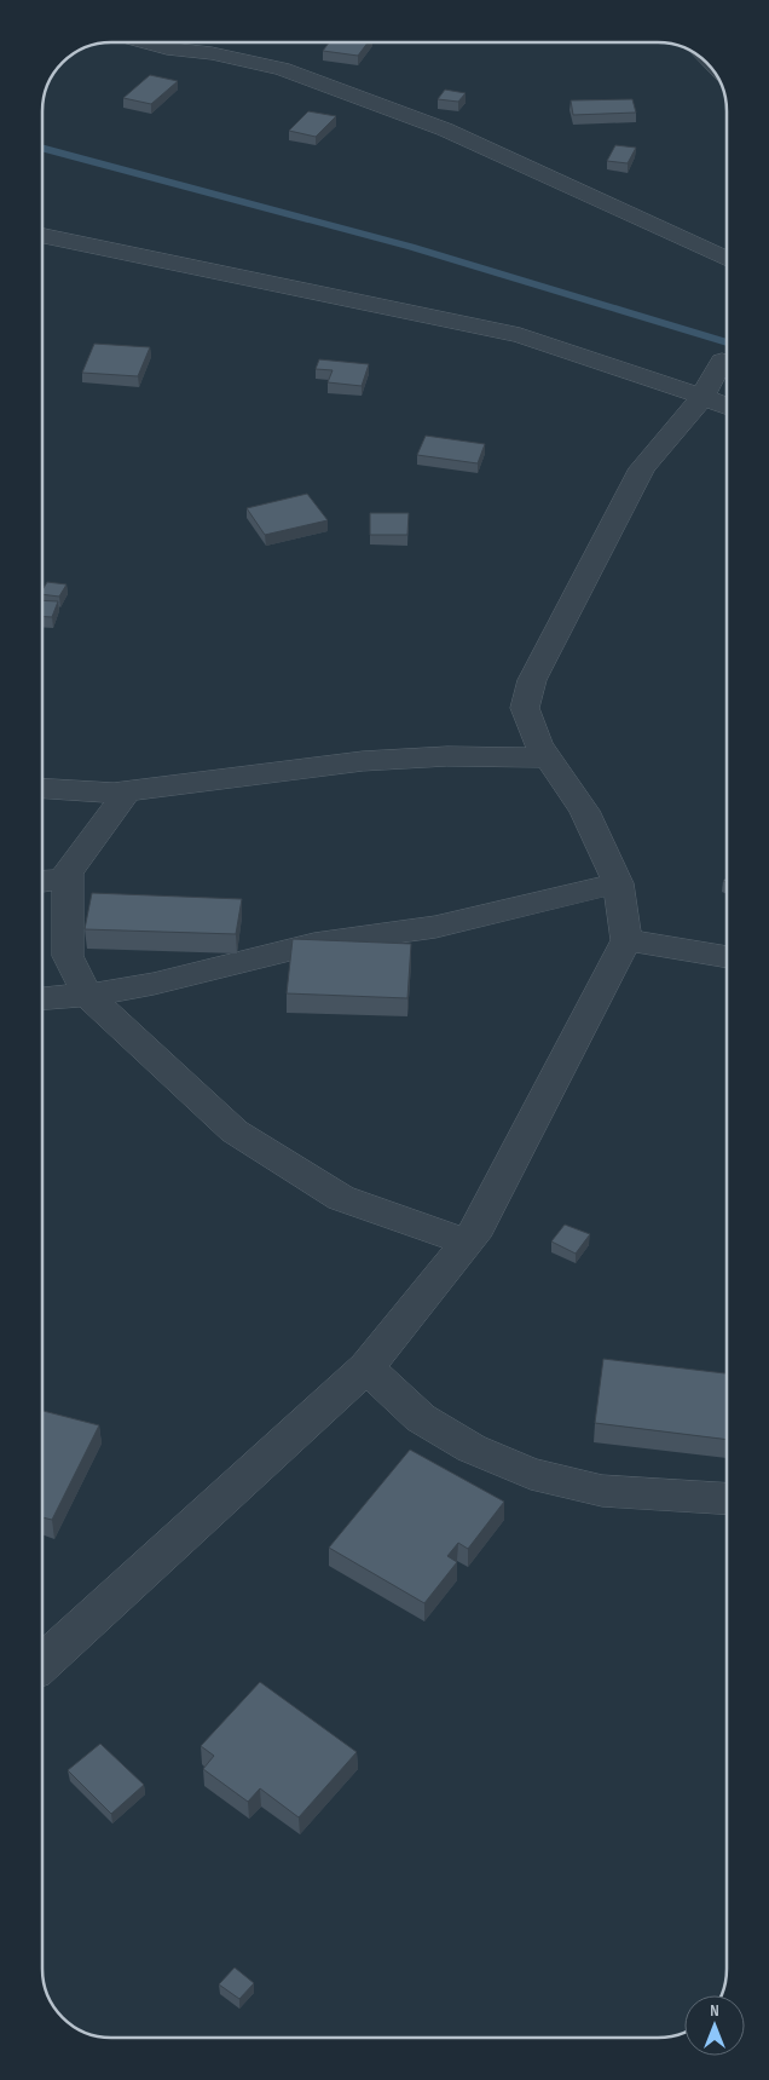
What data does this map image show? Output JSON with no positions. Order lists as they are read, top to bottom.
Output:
{
  "north": "top"
}
